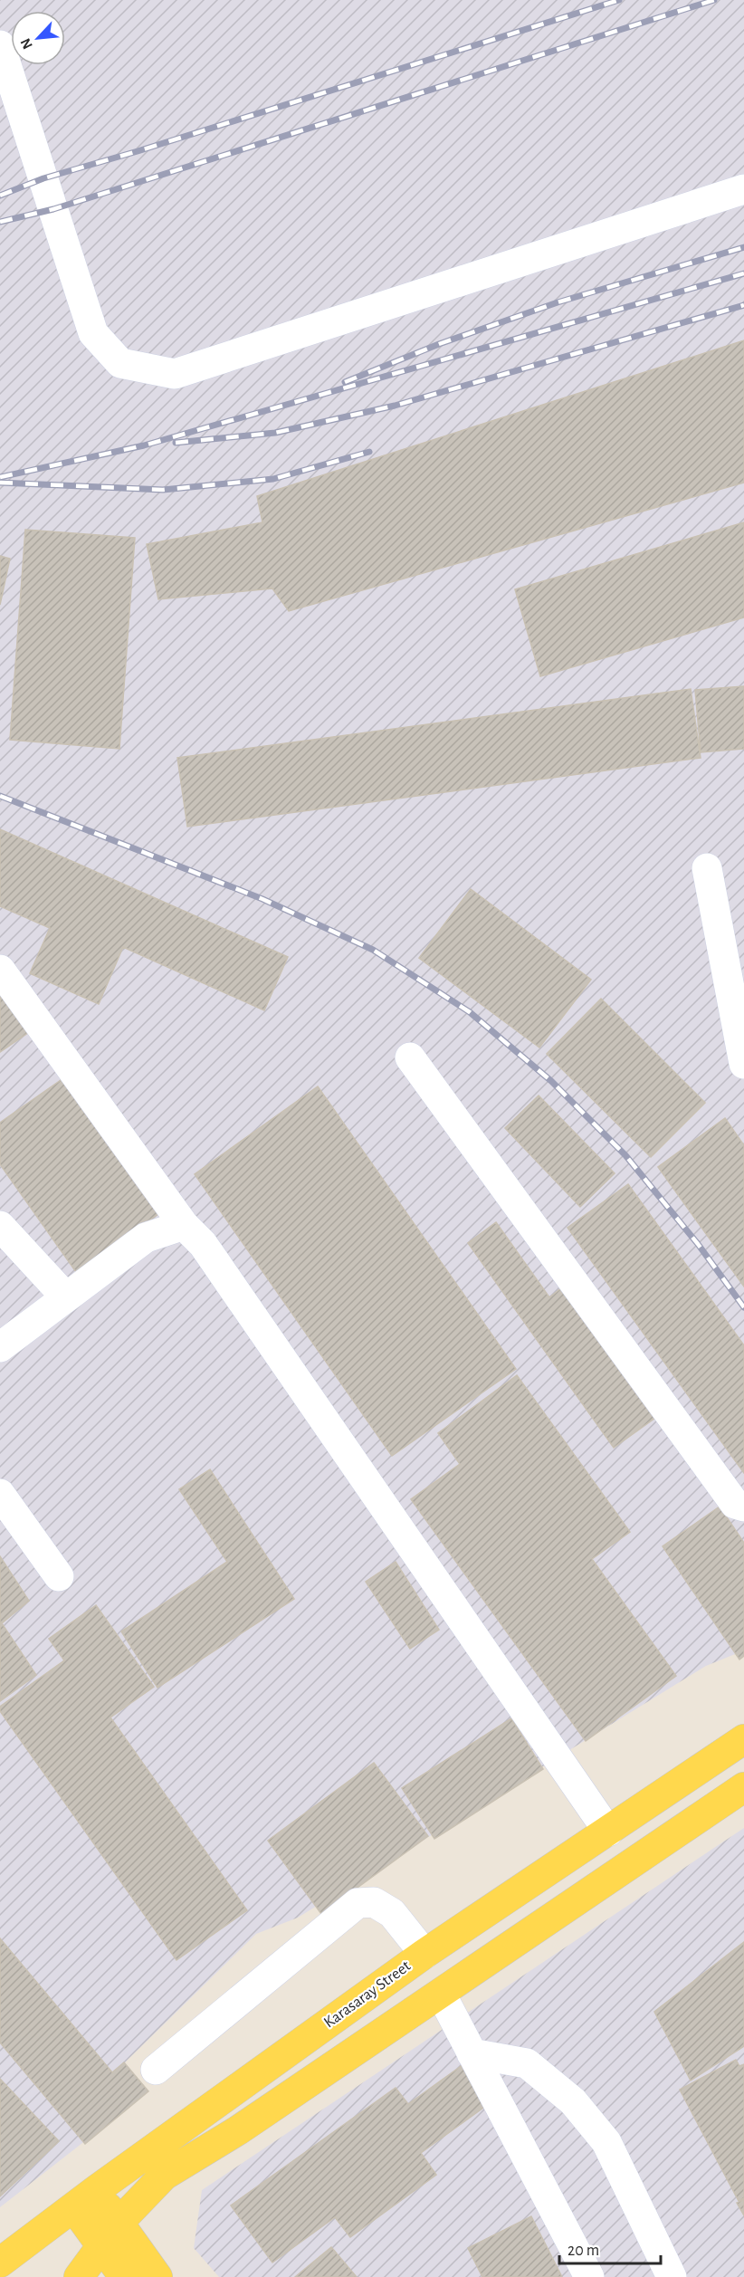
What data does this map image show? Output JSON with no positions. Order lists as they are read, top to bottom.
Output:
{
  "streets": {
    "main road": ["Karasaray Street"]
  },
  "scale_bar": "20 m",
  "north": "bottom left"
}
